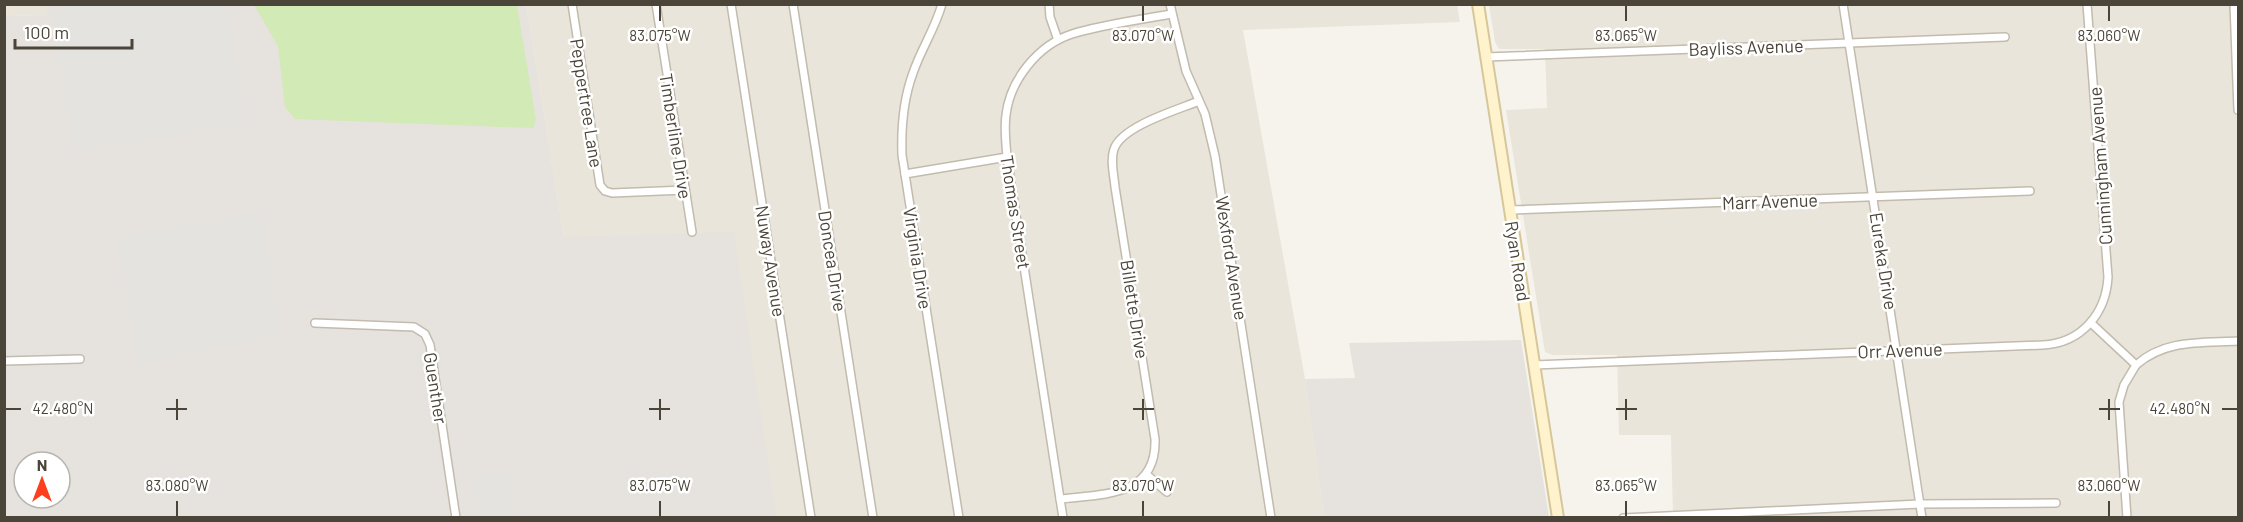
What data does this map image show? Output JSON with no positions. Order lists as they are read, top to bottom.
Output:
{
  "streets": {
    "main road": ["Ryan Road"],
    "street": [
      "Bayliss Avenue",
      "Peppertree Lane",
      "Timberline Drive",
      "Cunningham Avenue",
      "Marr Avenue",
      "Thomas Street",
      "Virginia Drive",
      "Wexford Avenue",
      "Nuway Avenue",
      "Doncea Drive",
      "Eureka Drive",
      "Billette Drive",
      "Orr Avenue",
      "Guenther"
    ]
  },
  "crossings": [
    ["Bayliss Avenue", "Ryan Road"],
    ["Bayliss Avenue", "Eureka Drive"],
    ["Peppertree Lane", "Timberline Drive"],
    ["Cunningham Avenue", "Orr Avenue"],
    ["Marr Avenue", "Ryan Road"],
    ["Marr Avenue", "Eureka Drive"],
    ["Thomas Street", "Wexford Avenue"],
    ["Wexford Avenue", "Billette Drive"],
    ["Ryan Road", "Orr Avenue"],
    ["Eureka Drive", "Orr Avenue"]
  ],
  "scale_bar": "100 m",
  "north": "top",
  "coordinates": [
    "83.075°W",
    "83.070°W",
    "83.065°W",
    "83.060°W",
    "42.480°N",
    "83.080°W"
  ]
}
